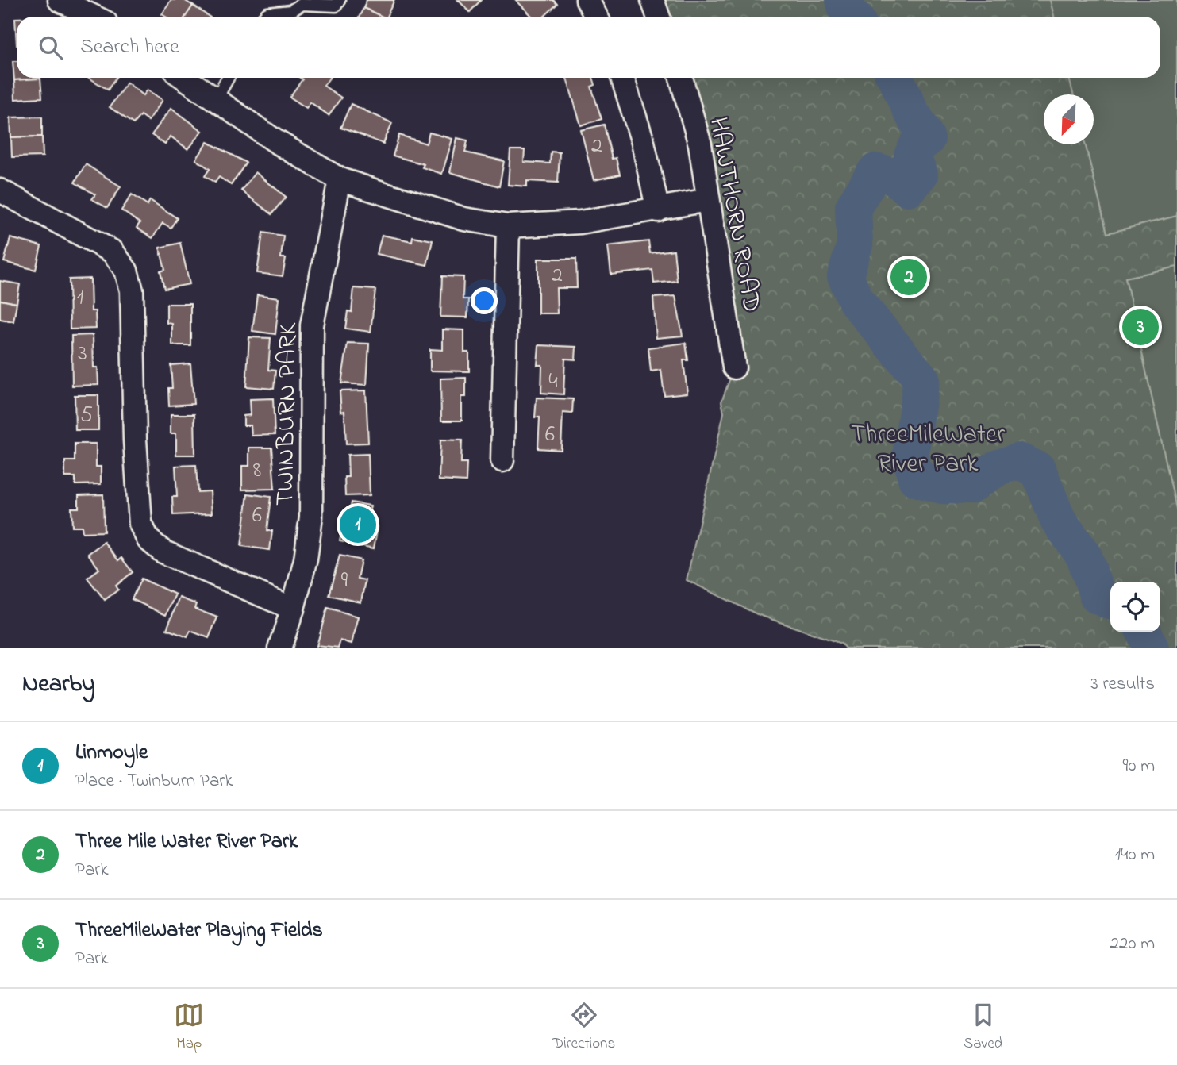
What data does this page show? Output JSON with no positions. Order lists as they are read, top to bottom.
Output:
{
  "streets": {
    "street": ["HAWTHORN ROAD", "TWINBURN PARK"]
  },
  "parks": ["ThreeMileWater River Park"],
  "house_numbers": [
    "2",
    "2",
    "1",
    "3",
    "4",
    "5",
    "6",
    "8",
    "6",
    "9"
  ],
  "north": "bottom left",
  "page": {
    "search": "Search here",
    "pins": ["2", "3", "1"],
    "heading": ["Nearby", "3 results"],
    "list": [
      {
        "mark": "1",
        "name": "Linmoyle",
        "note": "Place · Twinburn Park",
        "value": "90 m"
      },
      {
        "mark": "2",
        "name": "Three Mile Water River Park",
        "note": "Park",
        "value": "140 m"
      },
      {
        "mark": "3",
        "name": "ThreeMileWater Playing Fields",
        "note": "Park",
        "value": "220 m"
      }
    ],
    "nav": ["Map", "Directions", "Saved"]
  }
}
